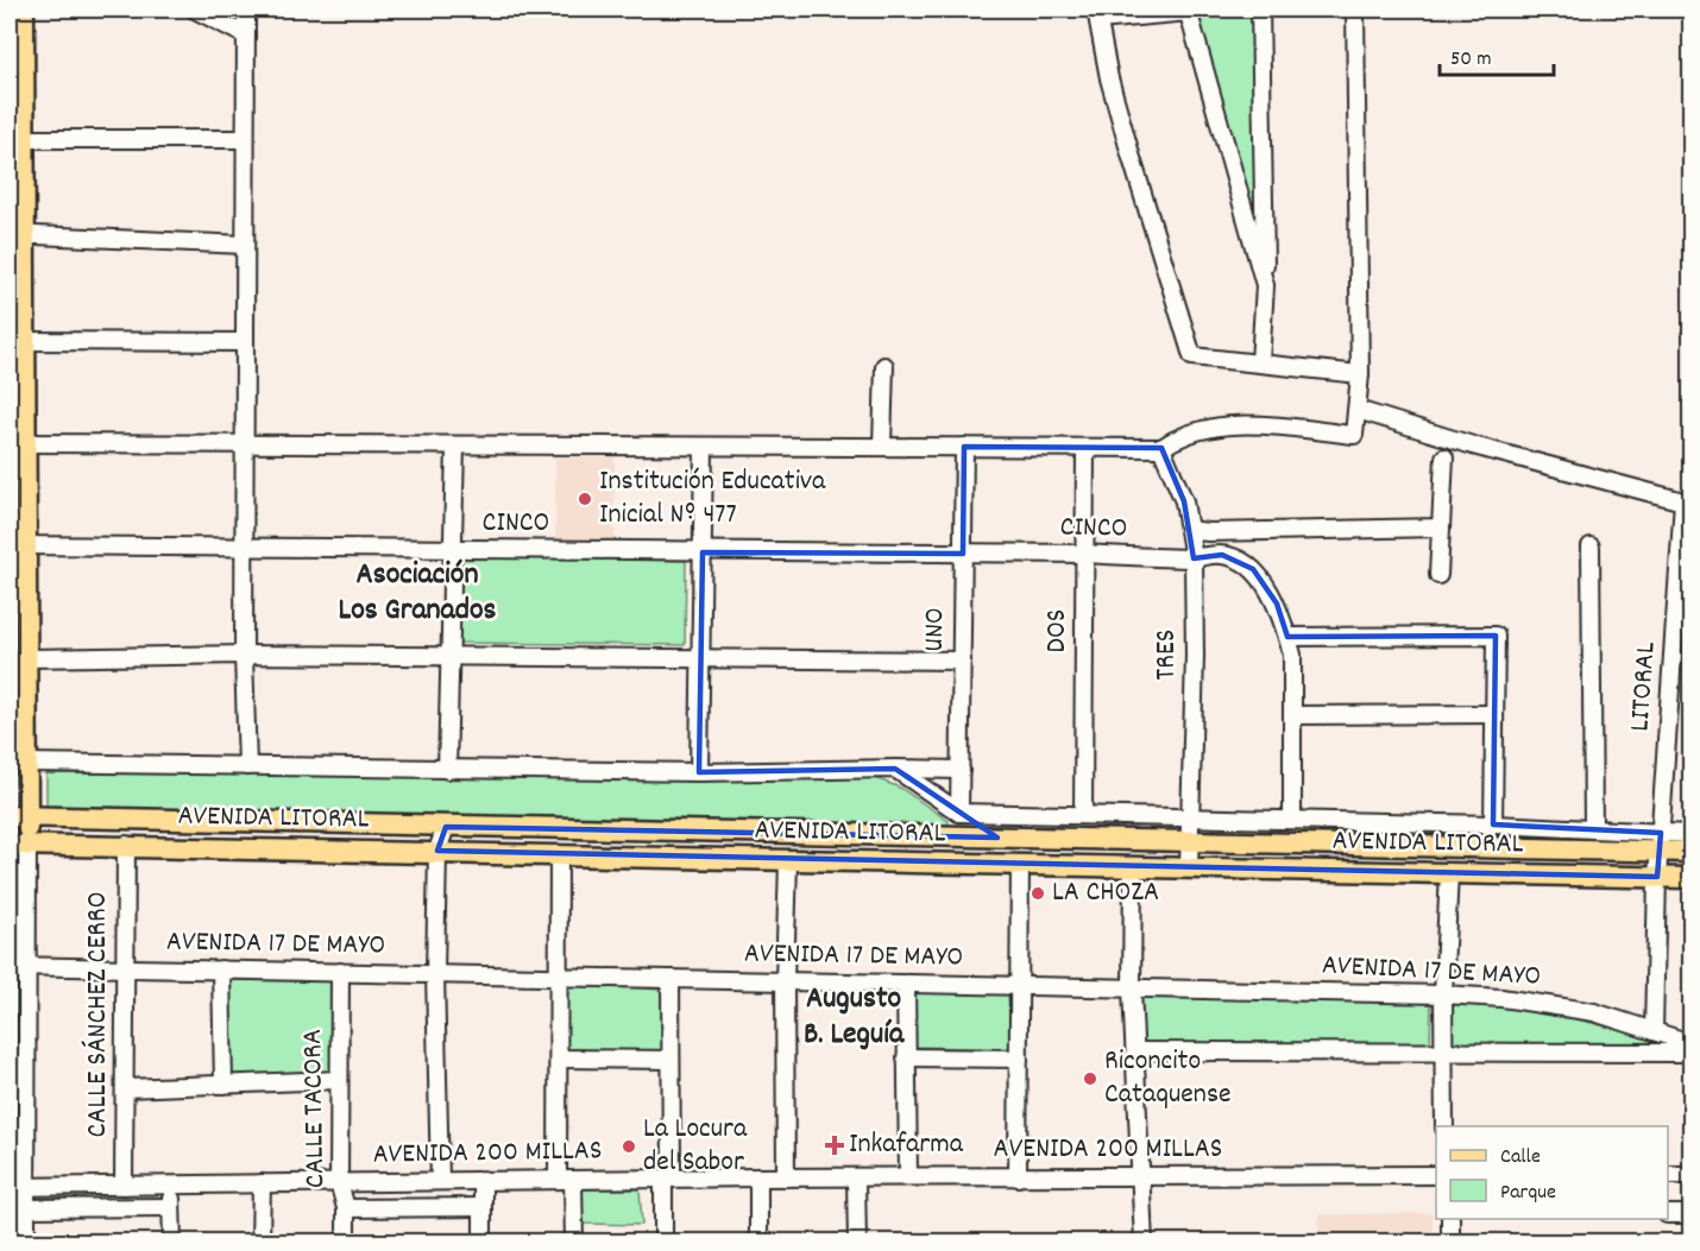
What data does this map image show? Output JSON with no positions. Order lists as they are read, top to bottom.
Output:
{
  "streets": {
    "main road": ["AVENIDA LITORAL"],
    "street": [
      "CINCO",
      "UNO",
      "DOS",
      "TRES",
      "LITORAL",
      "AVENIDA 17 DE MAYO",
      "CALLE SÁNCHEZ CERRO",
      "CALLE TACORA",
      "AVENIDA 200 MILLAS"
    ]
  },
  "crossings": [
    ["CINCO", "UNO"],
    ["CINCO", "DOS"],
    ["CINCO", "TRES"],
    ["CINCO", "AVENIDA LITORAL"],
    ["UNO", "AVENIDA LITORAL"],
    ["DOS", "AVENIDA LITORAL"],
    ["TRES", "AVENIDA LITORAL"],
    ["LITORAL", "AVENIDA LITORAL"],
    ["LITORAL", "AVENIDA 17 DE MAYO"],
    ["AVENIDA LITORAL", "CALLE SÁNCHEZ CERRO"],
    ["AVENIDA 17 DE MAYO", "CALLE SÁNCHEZ CERRO"],
    ["AVENIDA 17 DE MAYO", "CALLE TACORA"],
    ["CALLE SÁNCHEZ CERRO", "AVENIDA 200 MILLAS"],
    ["CALLE TACORA", "AVENIDA 200 MILLAS"]
  ],
  "districts": ["Asociación Los Granados", "Augusto B. Leguía"],
  "places": {
    "other": [
      "Institución Educativa Inicial Nº 477",
      "LA CHOZA",
      "Riconcito Cataquense",
      "La Locura del Sabor"
    ],
    "health": ["Inkafarma"]
  },
  "legend": ["Calle", "Parque"],
  "scale_bar": "50 m"
}
